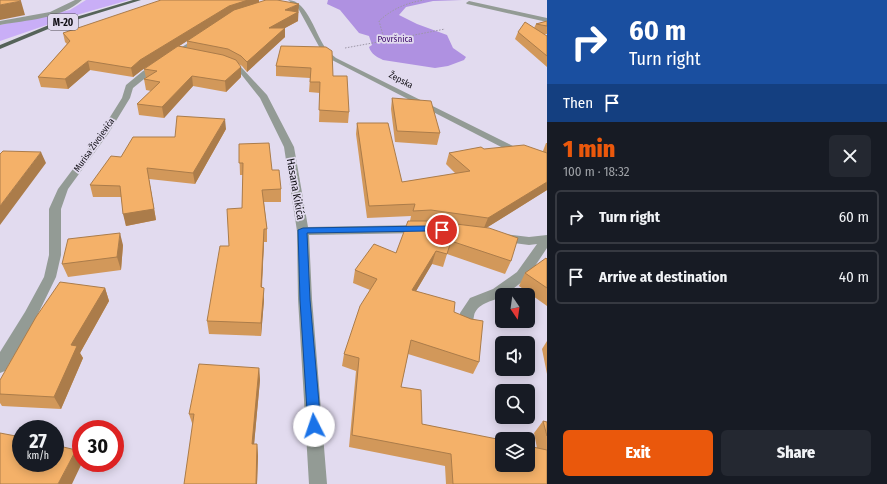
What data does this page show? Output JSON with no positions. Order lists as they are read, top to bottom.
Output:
{
  "streets": {
    "main road": ["M-20"],
    "street": ["Žepska", "Murisa Živojevića", "Hasana Kikića"]
  },
  "parks": ["Površnica"],
  "north": "bottom",
  "page": {
    "turn": ["60 m", "Turn right"],
    "then": "Then",
    "heading": ["1 min", "100 m · 18:32"],
    "list": [
      {
        "name": "Turn right",
        "value": "60 m"
      },
      {
        "name": "Arrive at destination",
        "value": "40 m"
      }
    ],
    "speed": "27 km/h",
    "limit": "30",
    "buttons": ["Exit", "Share"]
  }
}
